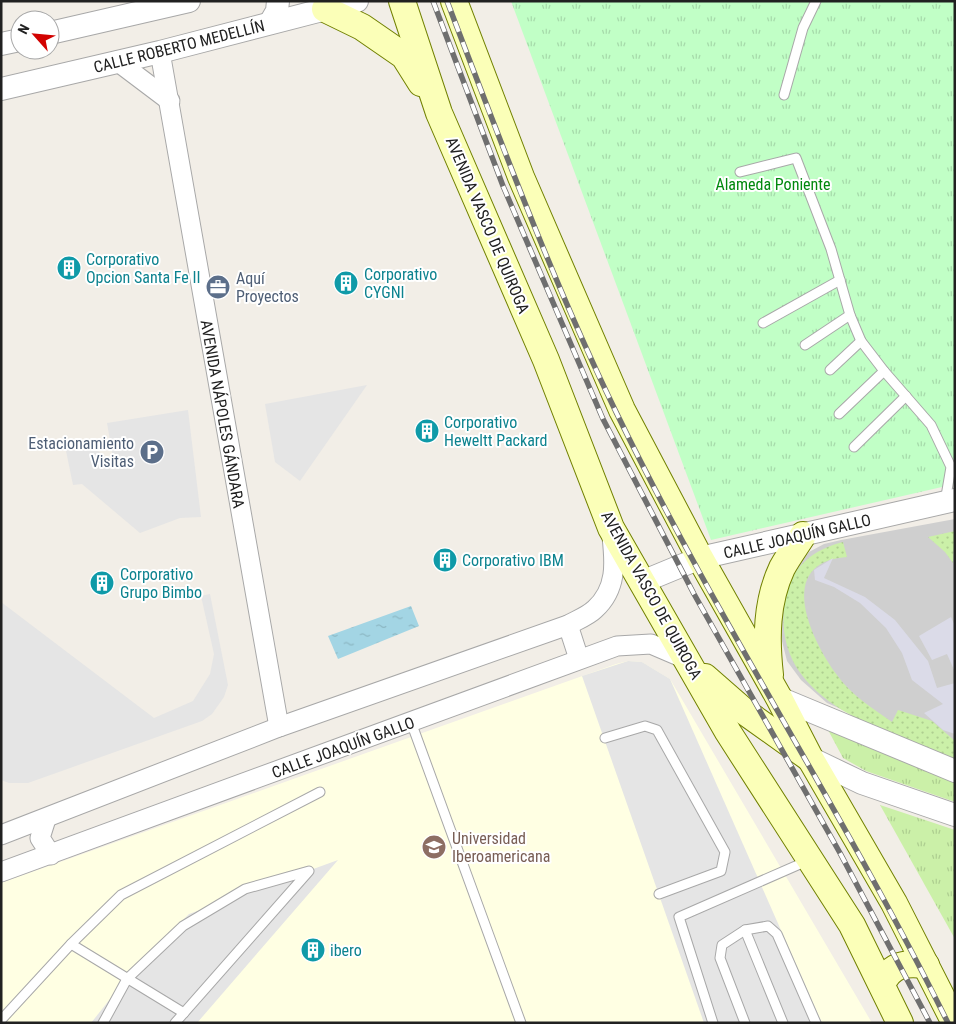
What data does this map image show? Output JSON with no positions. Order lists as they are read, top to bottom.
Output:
{
  "streets": {
    "main road": ["AVENIDA VASCO DE QUIROGA"],
    "street": ["CALLE ROBERTO MEDELLÍN", "AVENIDA NÁPOLES GÁNDARA", "CALLE JOAQUÍN GALLO"]
  },
  "crossings": [
    ["CALLE ROBERTO MEDELLÍN", "AVENIDA NÁPOLES GÁNDARA"],
    ["AVENIDA VASCO DE QUIROGA", "CALLE JOAQUÍN GALLO"]
  ],
  "parks": ["Alameda Poniente"],
  "places": {
    "building": [
      "Corporativo Opcion Santa Fe II",
      "Corporativo CYGNI",
      "Corporativo Heweltt Packard",
      "Corporativo IBM",
      "Corporativo Grupo Bimbo",
      "ibero"
    ],
    "office": ["Aquí Proyectos"],
    "parking": ["Estacionamiento Visitas"],
    "school or university": ["Universidad Iberoamericana"]
  },
  "north": "top left"
}
